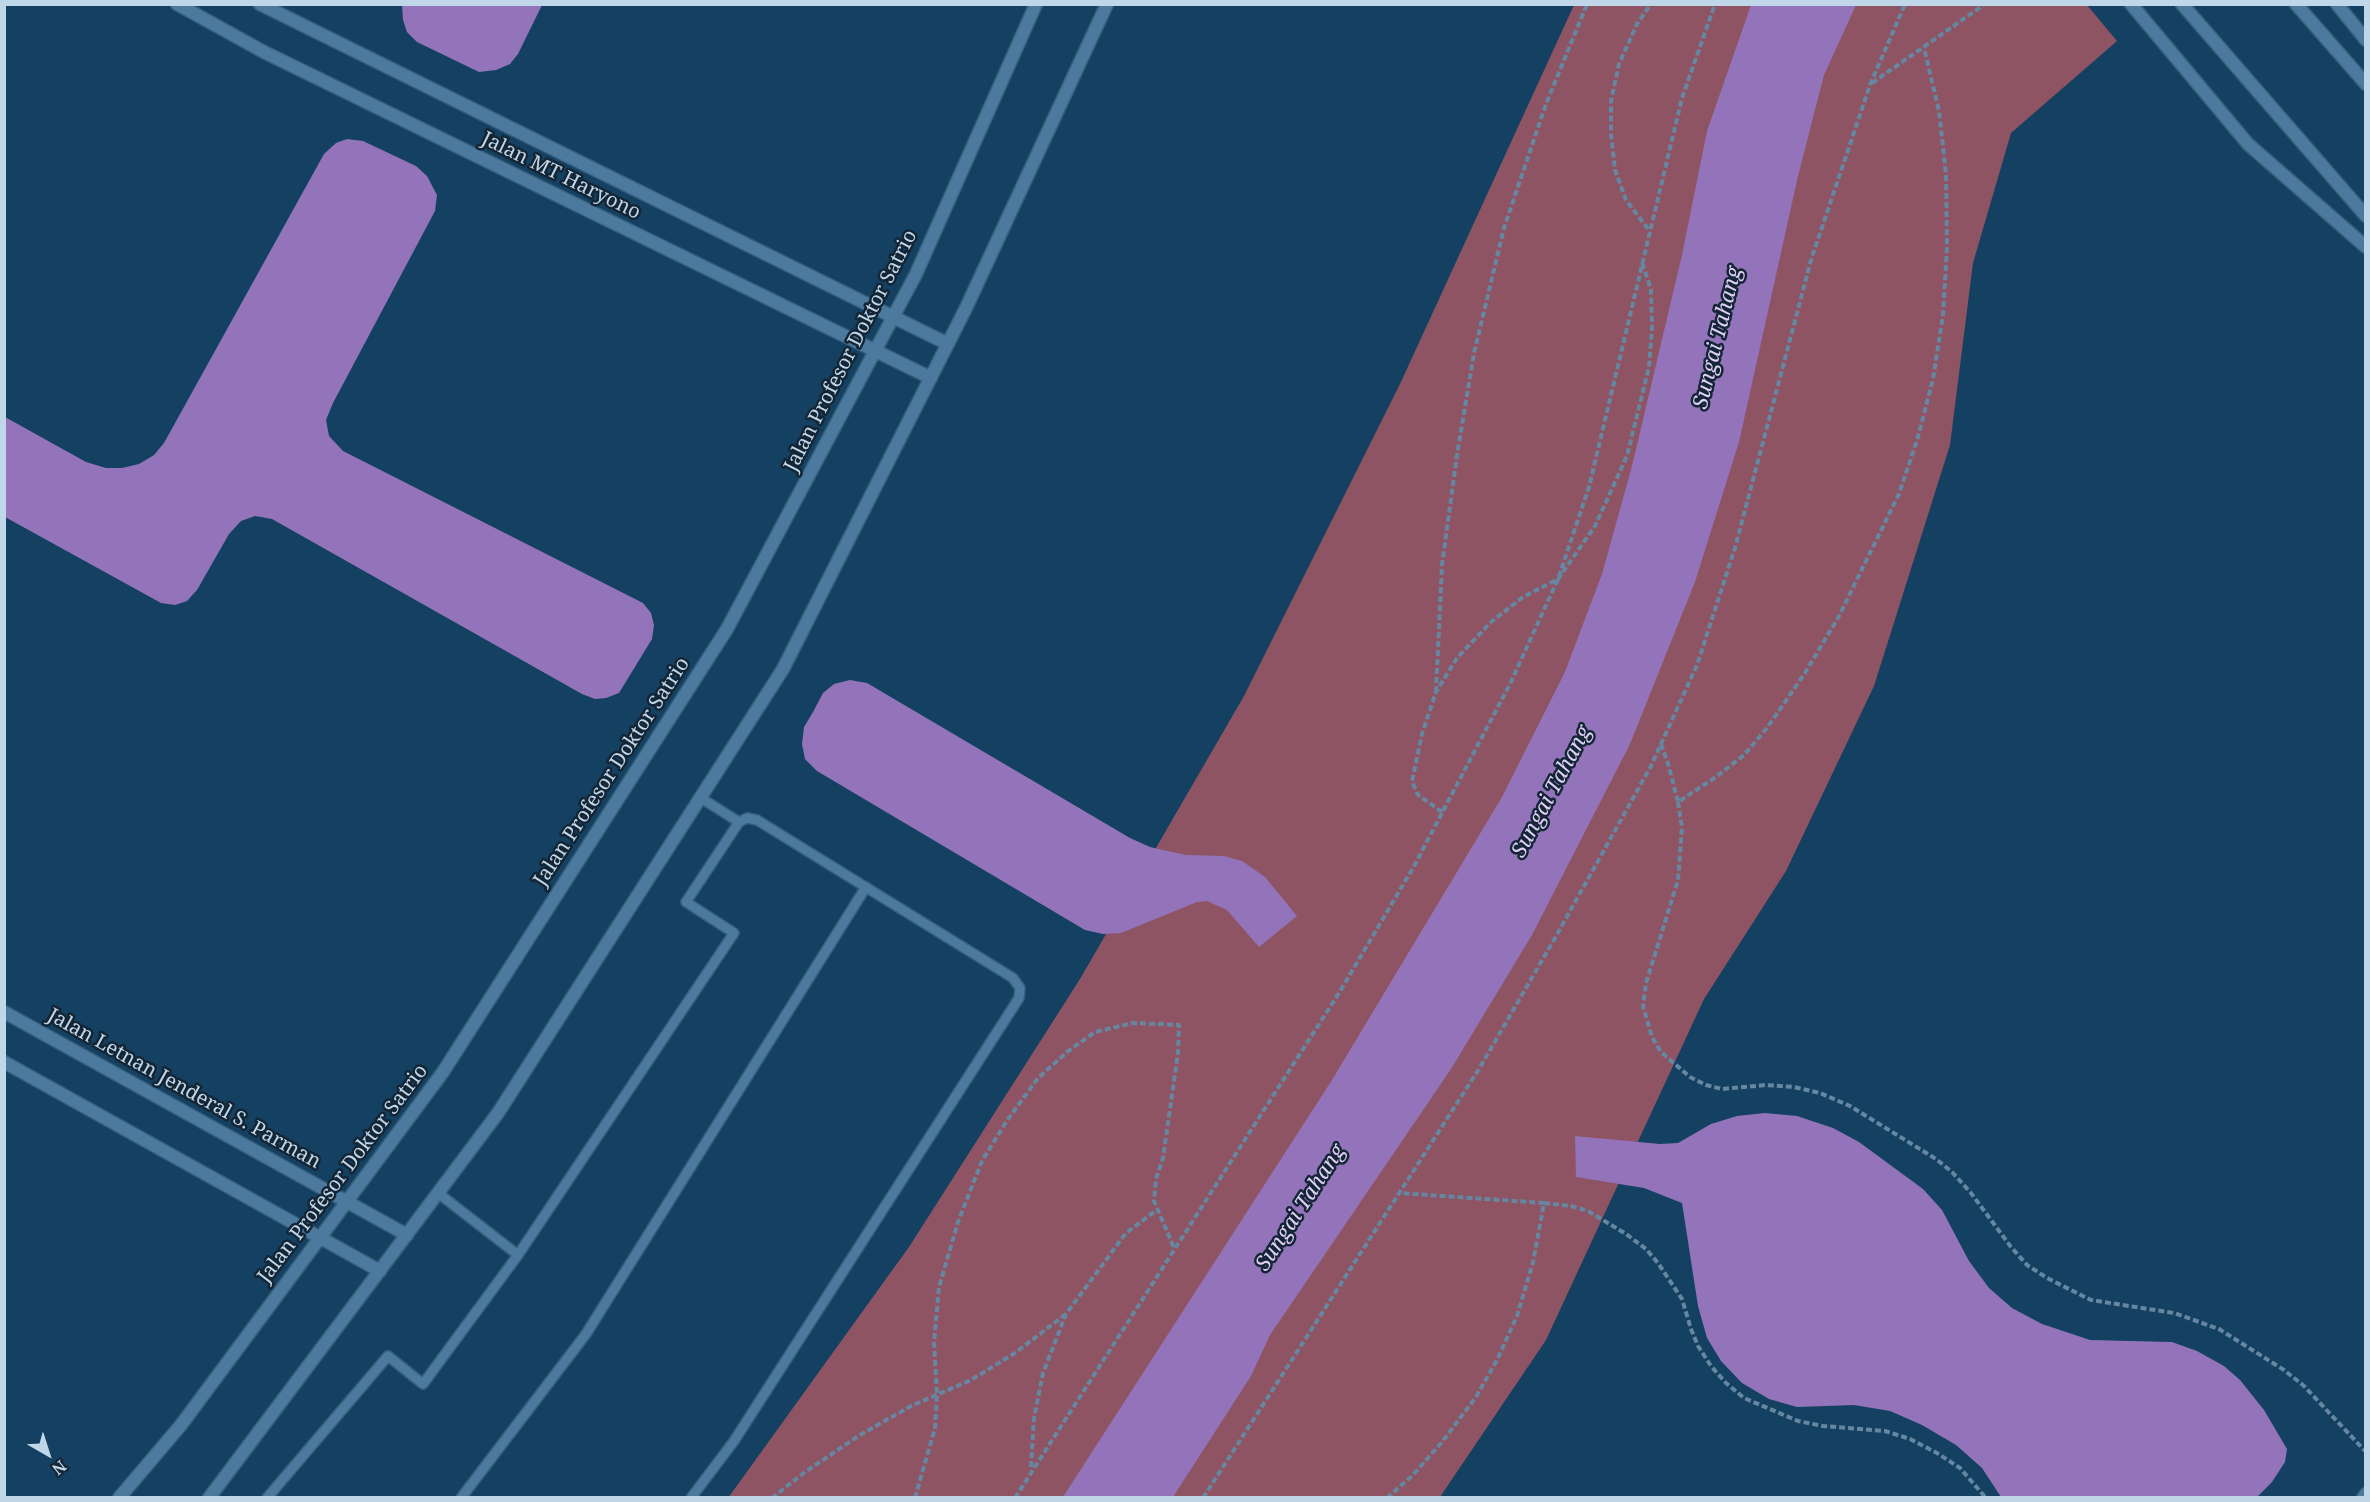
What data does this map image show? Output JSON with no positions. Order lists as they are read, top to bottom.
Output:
{
  "streets": {
    "street": ["Jalan MT Haryono", "Jalan Profesor Doktor Satrio", "Jalan Letnan Jenderal S. Parman"]
  },
  "crossings": [
    ["Jalan MT Haryono", "Jalan Profesor Doktor Satrio"],
    ["Jalan Profesor Doktor Satrio", "Jalan Letnan Jenderal S. Parman"]
  ],
  "water": ["Sungai Tahang"],
  "north": "bottom right"
}
